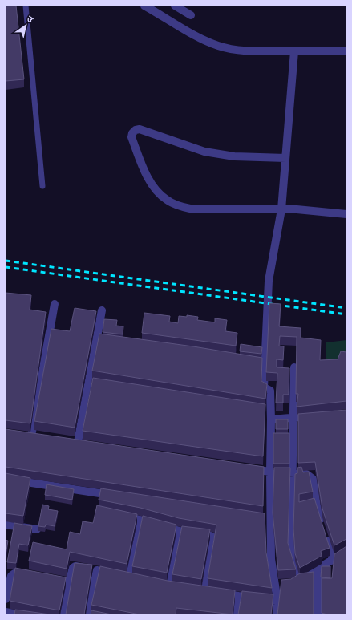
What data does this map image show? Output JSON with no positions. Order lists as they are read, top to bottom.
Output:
{
  "north": "top right"
}
